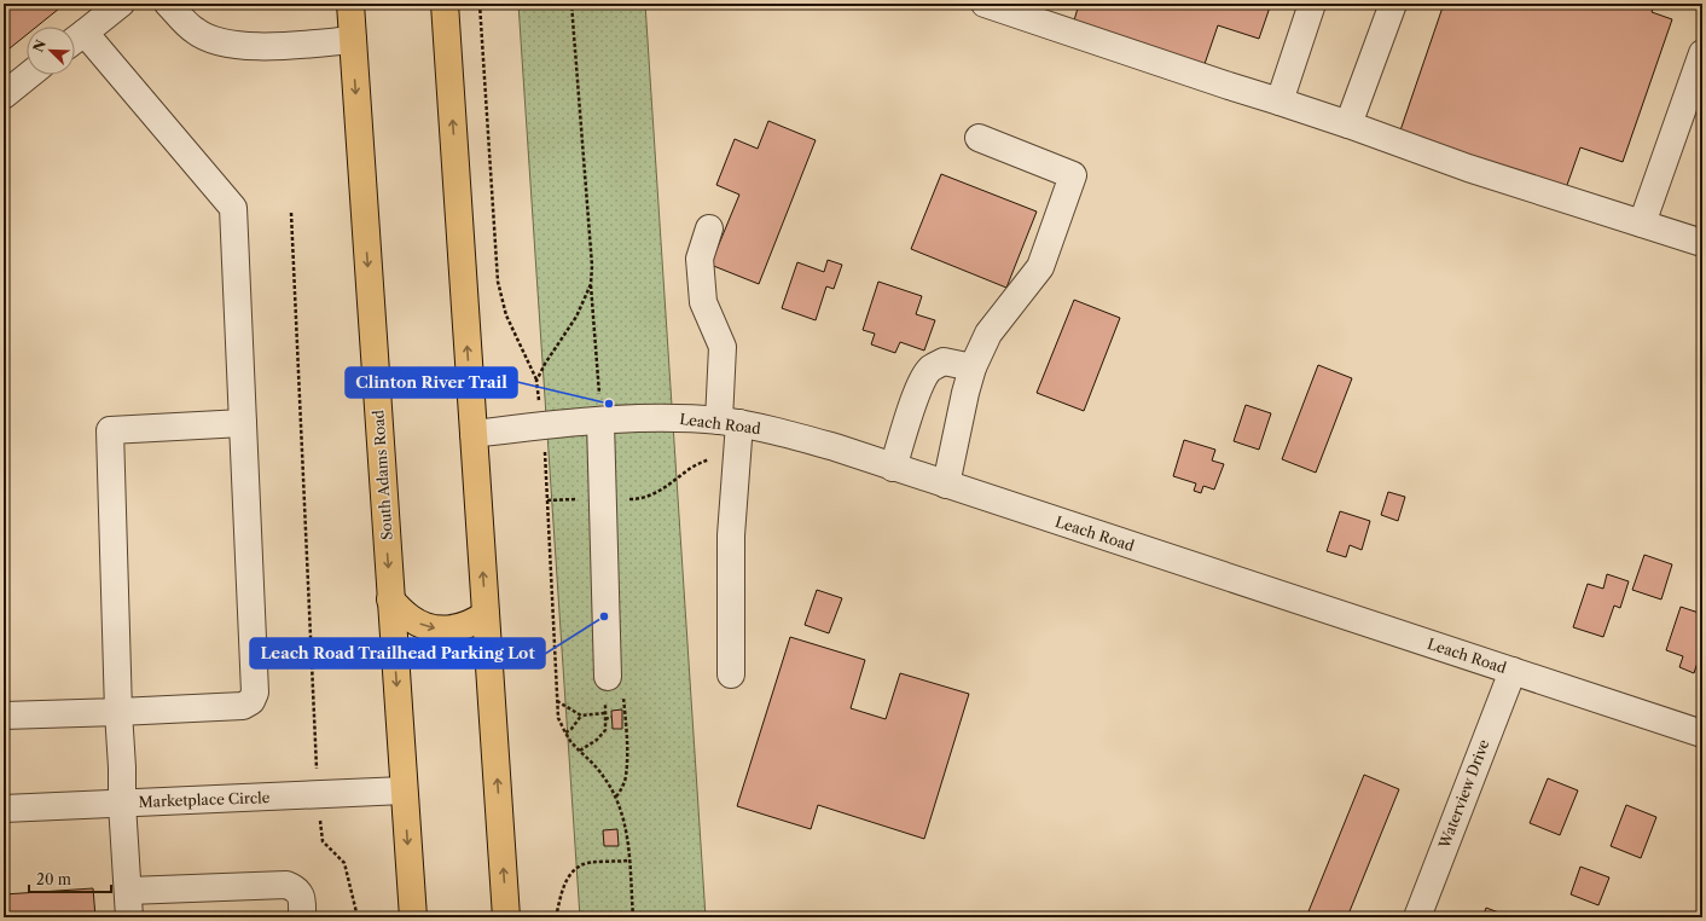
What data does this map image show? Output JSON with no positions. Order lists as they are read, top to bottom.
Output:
{
  "streets": {
    "main road": ["South Adams Road"],
    "street": ["Leach Road", "Waterview Drive", "Marketplace Circle"]
  },
  "crossings": [
    ["Leach Road", "Waterview Drive"],
    ["South Adams Road", "Marketplace Circle"]
  ],
  "places": ["Clinton River Trail", "Leach Road Trailhead Parking Lot"],
  "scale_bar": "20 m",
  "north": "top left"
}
